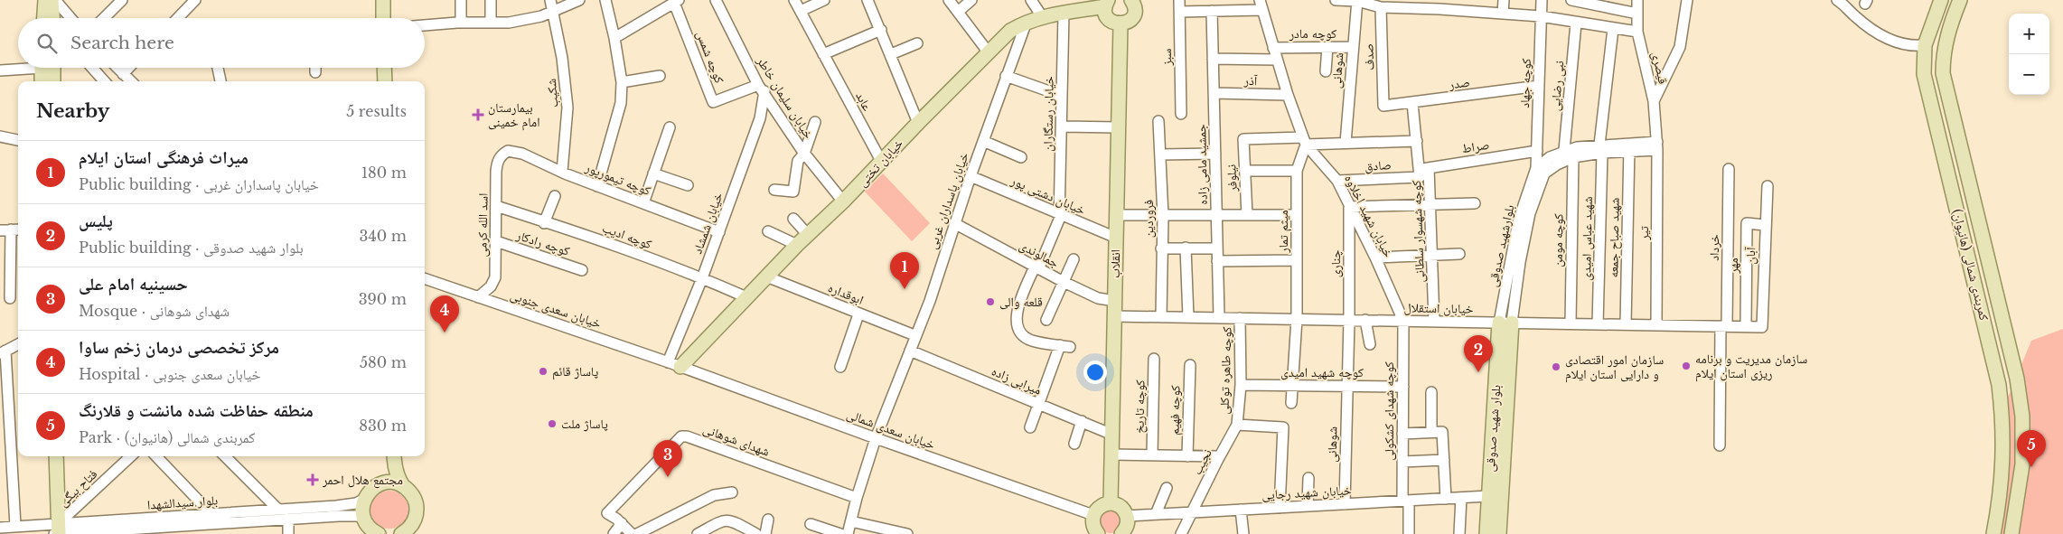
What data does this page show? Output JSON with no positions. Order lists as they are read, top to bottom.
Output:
{
  "streets": {
    "main road": [
      "خیابان تختی",
      "انقلاب",
      "کمربندی شمالی (هانیوان)",
      "بلوار شهید صدوقی"
    ],
    "street": [
      "کوچه مادر",
      "کوچه شمس",
      "سبز",
      "صدف",
      "قیصری",
      "شوهانی",
      "آذر",
      "صدر",
      "کوچه جهاد",
      "نبی رضایی",
      "شکیب",
      "خیابان سلیمان خاطر",
      "عابد",
      "خیابان رستگاران",
      "صراط",
      "جمشید مامی زاده",
      "صادق",
      "نیلوفر",
      "کوچه تیمورپور",
      "خیابان دشتی پور",
      "خیابان پاسداران غربی",
      "خیابان شهید اخلاوه",
      "فروردین",
      "خیابان شمشاد",
      "اسد الله کرمی",
      "میثم تمار",
      "کوچه شهسوار سلطانی",
      "تیر",
      "کوچه ادیب",
      "شهید صباح جمعه",
      "شهید عباس امیدی",
      "کوچه مومن",
      "کوچه رادکار",
      "بلوارشهید صدوقی",
      "خرداد",
      "جمالوندی",
      "آبان",
      "چناری",
      "مهر",
      "ابوقداره",
      "خیابان استقلال",
      "خیابان سعدی جنوبی",
      "کوچه طاهره توکلی",
      "کوچه شهید امیدی",
      "میرابی زاده",
      "کوچه تاریخ",
      "کوچه فهیم",
      "کوچه شهدای کشکولی",
      "خیابان سعدی شمالی",
      "شهدای شوهانی",
      "نجیب",
      "فتاح بیگی",
      "خیابان شهید رجایی",
      "بلوار سیدالشهدا"
    ]
  },
  "crossings": [
    ["کوچه مادر", "شوهانی"],
    ["کوچه مادر", "خیابان شهید اخلاوه"],
    ["کوچه شمس", "خیابان سلیمان خاطر"],
    ["کوچه شمس", "خیابان شمشاد"],
    ["صدف", "صدر"],
    ["قیصری", "تیر"],
    ["شوهانی", "چناری"],
    ["شوهانی", "کوچه شهید امیدی"],
    ["شوهانی", "خیابان شهید رجایی"],
    ["آذر", "جمشید مامی زاده"],
    ["آذر", "خیابان شهید اخلاوه"],
    ["صدر", "کوچه جهاد"],
    ["صدر", "کوچه شهسوار سلطانی"],
    ["کوچه جهاد", "صراط"],
    ["کوچه جهاد", "بلوارشهید صدوقی"],
    ["شکیب", "کوچه تیمورپور"],
    ["خیابان سلیمان خاطر", "خیابان تختی"],
    ["خیابان سلیمان خاطر", "خیابان شمشاد"],
    ["عابد", "خیابان تختی"],
    ["خیابان رستگاران", "خیابان تختی"],
    ["خیابان رستگاران", "خیابان دشتی پور"],
    ["خیابان رستگاران", "جمالوندی"],
    ["خیابان رستگاران", "میرابی زاده"],
    ["صراط", "صادق"],
    ["صراط", "کوچه شهسوار سلطانی"],
    ["خیابان تختی", "خیابان پاسداران غربی"],
    ["خیابان تختی", "خیابان شمشاد"],
    ["خیابان تختی", "کوچه ادیب"],
    ["خیابان تختی", "ابوقداره"],
    ["خیابان تختی", "خیابان سعدی جنوبی"],
    ["خیابان تختی", "خیابان سعدی شمالی"],
    ["جمشید مامی زاده", "خیابان استقلال"],
    ["صادق", "خیابان شهید اخلاوه"],
    ["صادق", "کوچه شهسوار سلطانی"],
    ["نیلوفر", "خیابان شهید اخلاوه"],
    ["نیلوفر", "میثم تمار"],
    ["کوچه تیمورپور", "خیابان شمشاد"],
    ["کوچه تیمورپور", "اسد الله کرمی"],
    ["خیابان دشتی پور", "خیابان پاسداران غربی"],
    ["خیابان دشتی پور", "انقلاب"],
    ["خیابان پاسداران غربی", "جمالوندی"],
    ["خیابان پاسداران غربی", "ابوقداره"],
    ["خیابان پاسداران غربی", "میرابی زاده"],
    ["خیابان پاسداران غربی", "خیابان سعدی شمالی"],
    ["خیابان پاسداران غربی", "شهدای شوهانی"],
    ["خیابان شهید اخلاوه", "میثم تمار"],
    ["خیابان شهید اخلاوه", "چناری"],
    ["خیابان شهید اخلاوه", "خیابان استقلال"],
    ["خیابان شهید اخلاوه", "کوچه شهدای کشکولی"],
    ["فروردین", "خیابان استقلال"],
    ["خیابان شمشاد", "کوچه ادیب"],
    ["خیابان شمشاد", "خیابان سعدی جنوبی"],
    ["خیابان شمشاد", "خیابان سعدی شمالی"],
    ["اسد الله کرمی", "کوچه ادیب"],
    ["اسد الله کرمی", "کوچه رادکار"],
    ["اسد الله کرمی", "خیابان سعدی جنوبی"],
    ["میثم تمار", "خیابان استقلال"],
    ["میثم تمار", "کوچه شهید امیدی"],
    ["کوچه شهسوار سلطانی", "خیابان استقلال"],
    ["تیر", "خیابان استقلال"],
    ["شهید صباح جمعه", "خیابان استقلال"],
    ["شهید عباس امیدی", "خیابان استقلال"],
    ["کوچه مومن", "خیابان استقلال"],
    ["بلوارشهید صدوقی", "خیابان استقلال"],
    ["بلوارشهید صدوقی", "بلوار شهید صدوقی"],
    ["خرداد", "خیابان استقلال"],
    ["جمالوندی", "انقلاب"],
    ["آبان", "مهر"],
    ["آبان", "خیابان استقلال"],
    ["انقلاب", "خیابان استقلال"],
    ["انقلاب", "میرابی زاده"],
    ["چناری", "خیابان استقلال"],
    ["چناری", "کوچه شهید امیدی"],
    ["مهر", "خیابان استقلال"],
    ["خیابان استقلال", "کوچه طاهره توکلی"],
    ["خیابان استقلال", "کوچه شهدای کشکولی"],
    ["خیابان استقلال", "بلوار شهید صدوقی"],
    ["خیابان سعدی جنوبی", "خیابان سعدی شمالی"],
    ["کوچه طاهره توکلی", "کوچه شهید امیدی"],
    ["کوچه طاهره توکلی", "نجیب"],
    ["کوچه شهید امیدی", "کوچه شهدای کشکولی"],
    ["کوچه شهدای کشکولی", "خیابان شهید رجایی"],
    ["بلوار شهید صدوقی", "خیابان شهید رجایی"],
    ["نجیب", "خیابان شهید رجایی"],
    ["فتاح بیگی", "بلوار سیدالشهدا"]
  ],
  "places": {
    "health": ["بیمارستان امام خمینی", "مجتمع هلال احمر"],
    "other": [
      "قلعه والی",
      "سازمان مدیریت و برنامه ریزی استان ایلام",
      "سازمان امور اقتصادی و دارایی استان ایلام",
      "پاساژ قائم",
      "پاساژ ملت"
    ]
  },
  "page": {
    "map_buttons": ["+", "−"],
    "search": "Search here",
    "heading": ["Nearby", "5 results"],
    "list": [
      {
        "mark": "1",
        "name": "میراث فرهنگی استان ایلام",
        "note": "Public building · خیابان پاسداران غربی",
        "value": "180 m"
      },
      {
        "mark": "2",
        "name": "پلیس",
        "note": "Public building · بلوار شهید صدوقی",
        "value": "340 m"
      },
      {
        "mark": "3",
        "name": "حسینیه امام علی",
        "note": "Mosque · شهدای شوهانی",
        "value": "390 m"
      },
      {
        "mark": "4",
        "name": "مرکز تخصصی درمان زخم ساوا",
        "note": "Hospital · خیابان سعدی جنوبی",
        "value": "580 m"
      },
      {
        "mark": "5",
        "name": "منطقه حفاظت شده مانشت و قلارنگ",
        "note": "Park · کمربندی شمالی (هانیوان)",
        "value": "830 m"
      }
    ],
    "pins": [
      "1",
      "4",
      "2",
      "5",
      "3"
    ]
  }
}
